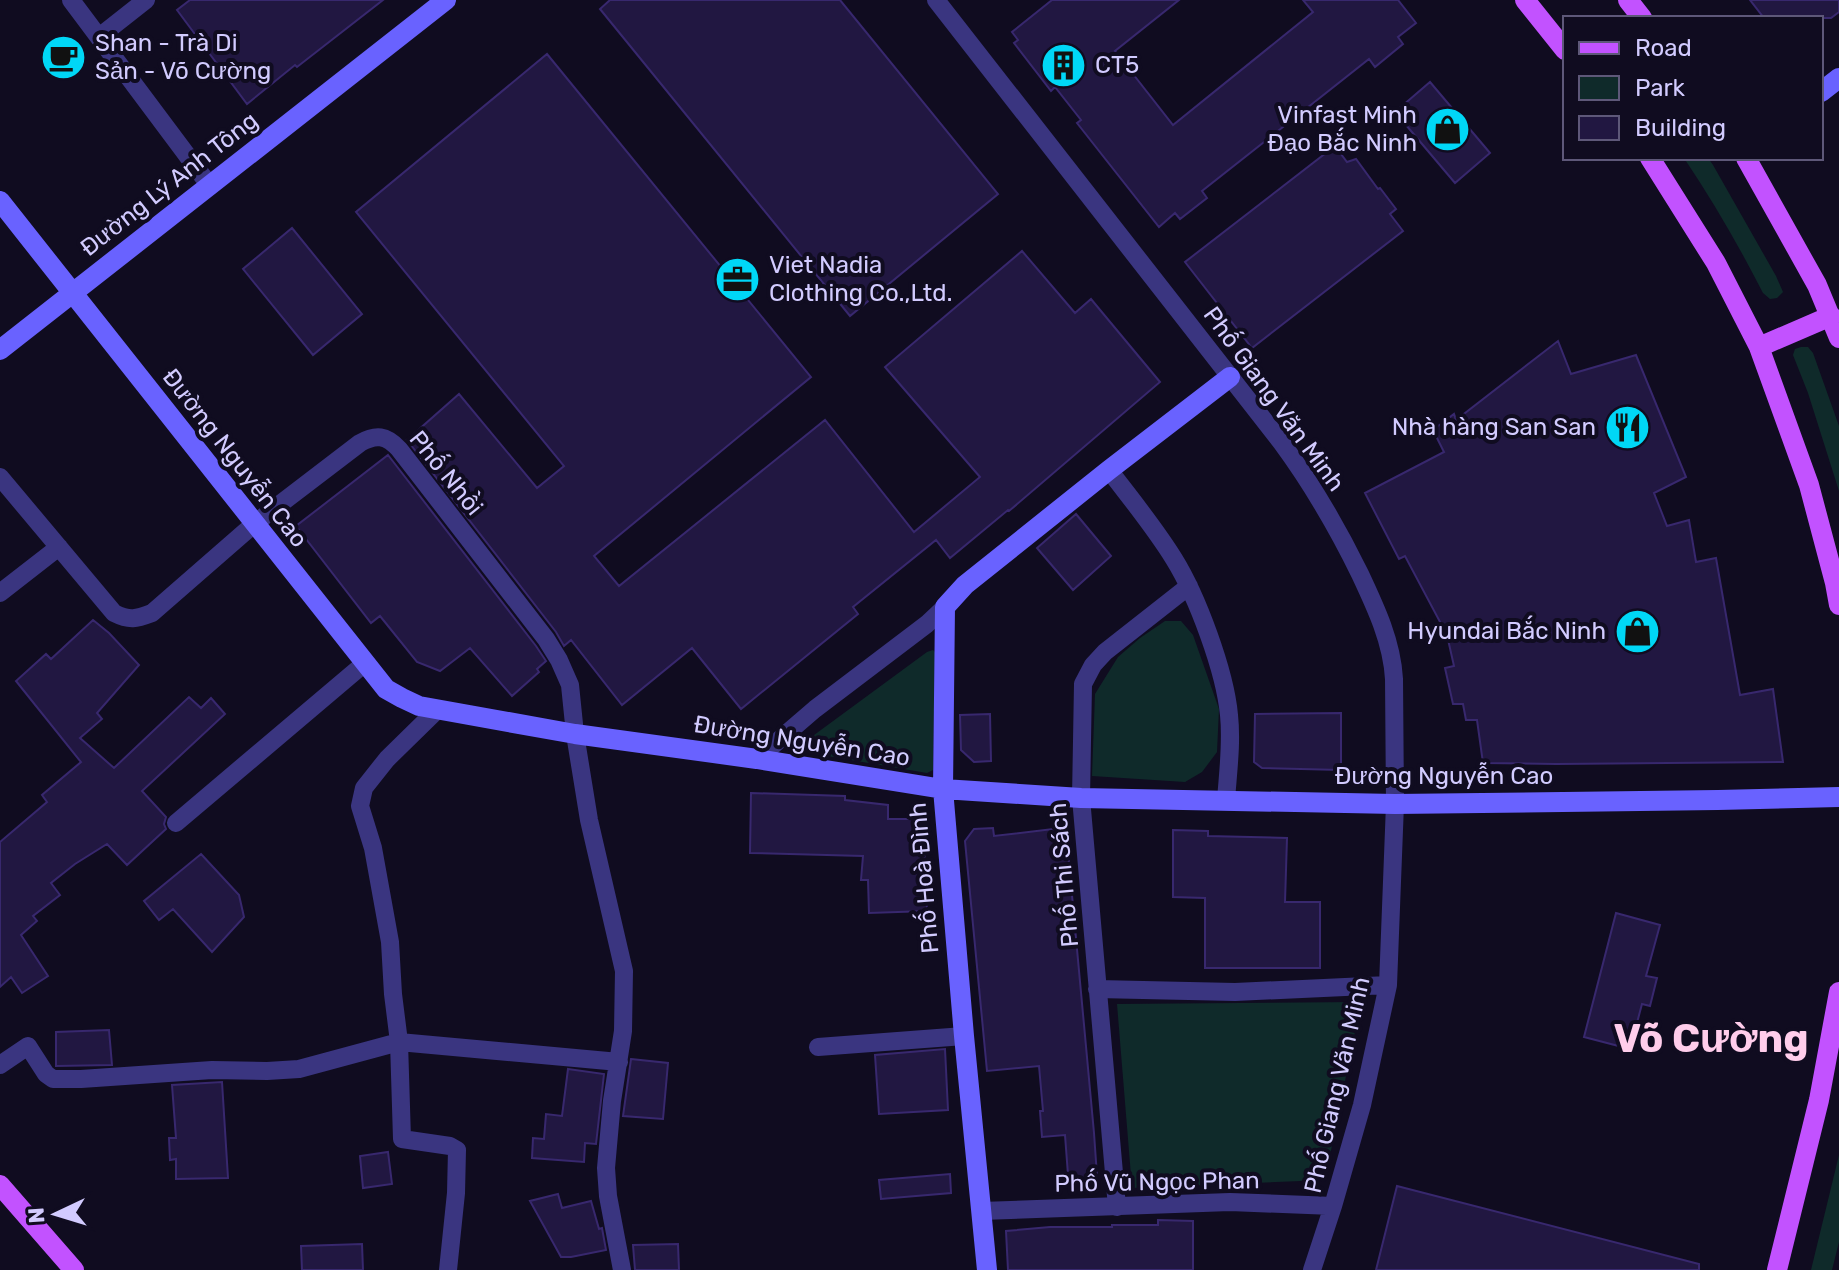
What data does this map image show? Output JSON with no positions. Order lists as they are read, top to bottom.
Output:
{
  "streets": {
    "main road": ["Đường Lý Anh Tông", "Đường Nguyễn Cao", "Phố Hoà Đình"],
    "street": [
      "Phố Giang Văn Minh",
      "Phố Nhồi",
      "Phố Thi Sách",
      "Phố Vũ Ngọc Phan"
    ]
  },
  "crossings": [
    ["Đường Lý Anh Tông", "Đường Nguyễn Cao"],
    ["Phố Giang Văn Minh", "Đường Nguyễn Cao"],
    ["Phố Giang Văn Minh", "Phố Vũ Ngọc Phan"],
    ["Đường Nguyễn Cao", "Phố Nhồi"],
    ["Đường Nguyễn Cao", "Phố Thi Sách"],
    ["Đường Nguyễn Cao", "Phố Hoà Đình"],
    ["Phố Thi Sách", "Phố Vũ Ngọc Phan"],
    ["Phố Hoà Đình", "Phố Vũ Ngọc Phan"]
  ],
  "districts": ["Võ Cường"],
  "places": {
    "cafe": ["Shan - Trà Di Sản - Võ Cường"],
    "building": ["CT5"],
    "shop": ["Vinfast Minh Đạo Bắc Ninh", "Hyundai Bắc Ninh"],
    "office": ["Viet Nadia Clothing Co.,Ltd."],
    "restaurant": ["Nhà hàng San San"]
  },
  "legend": ["Road", "Park", "Building"],
  "north": "left"
}
